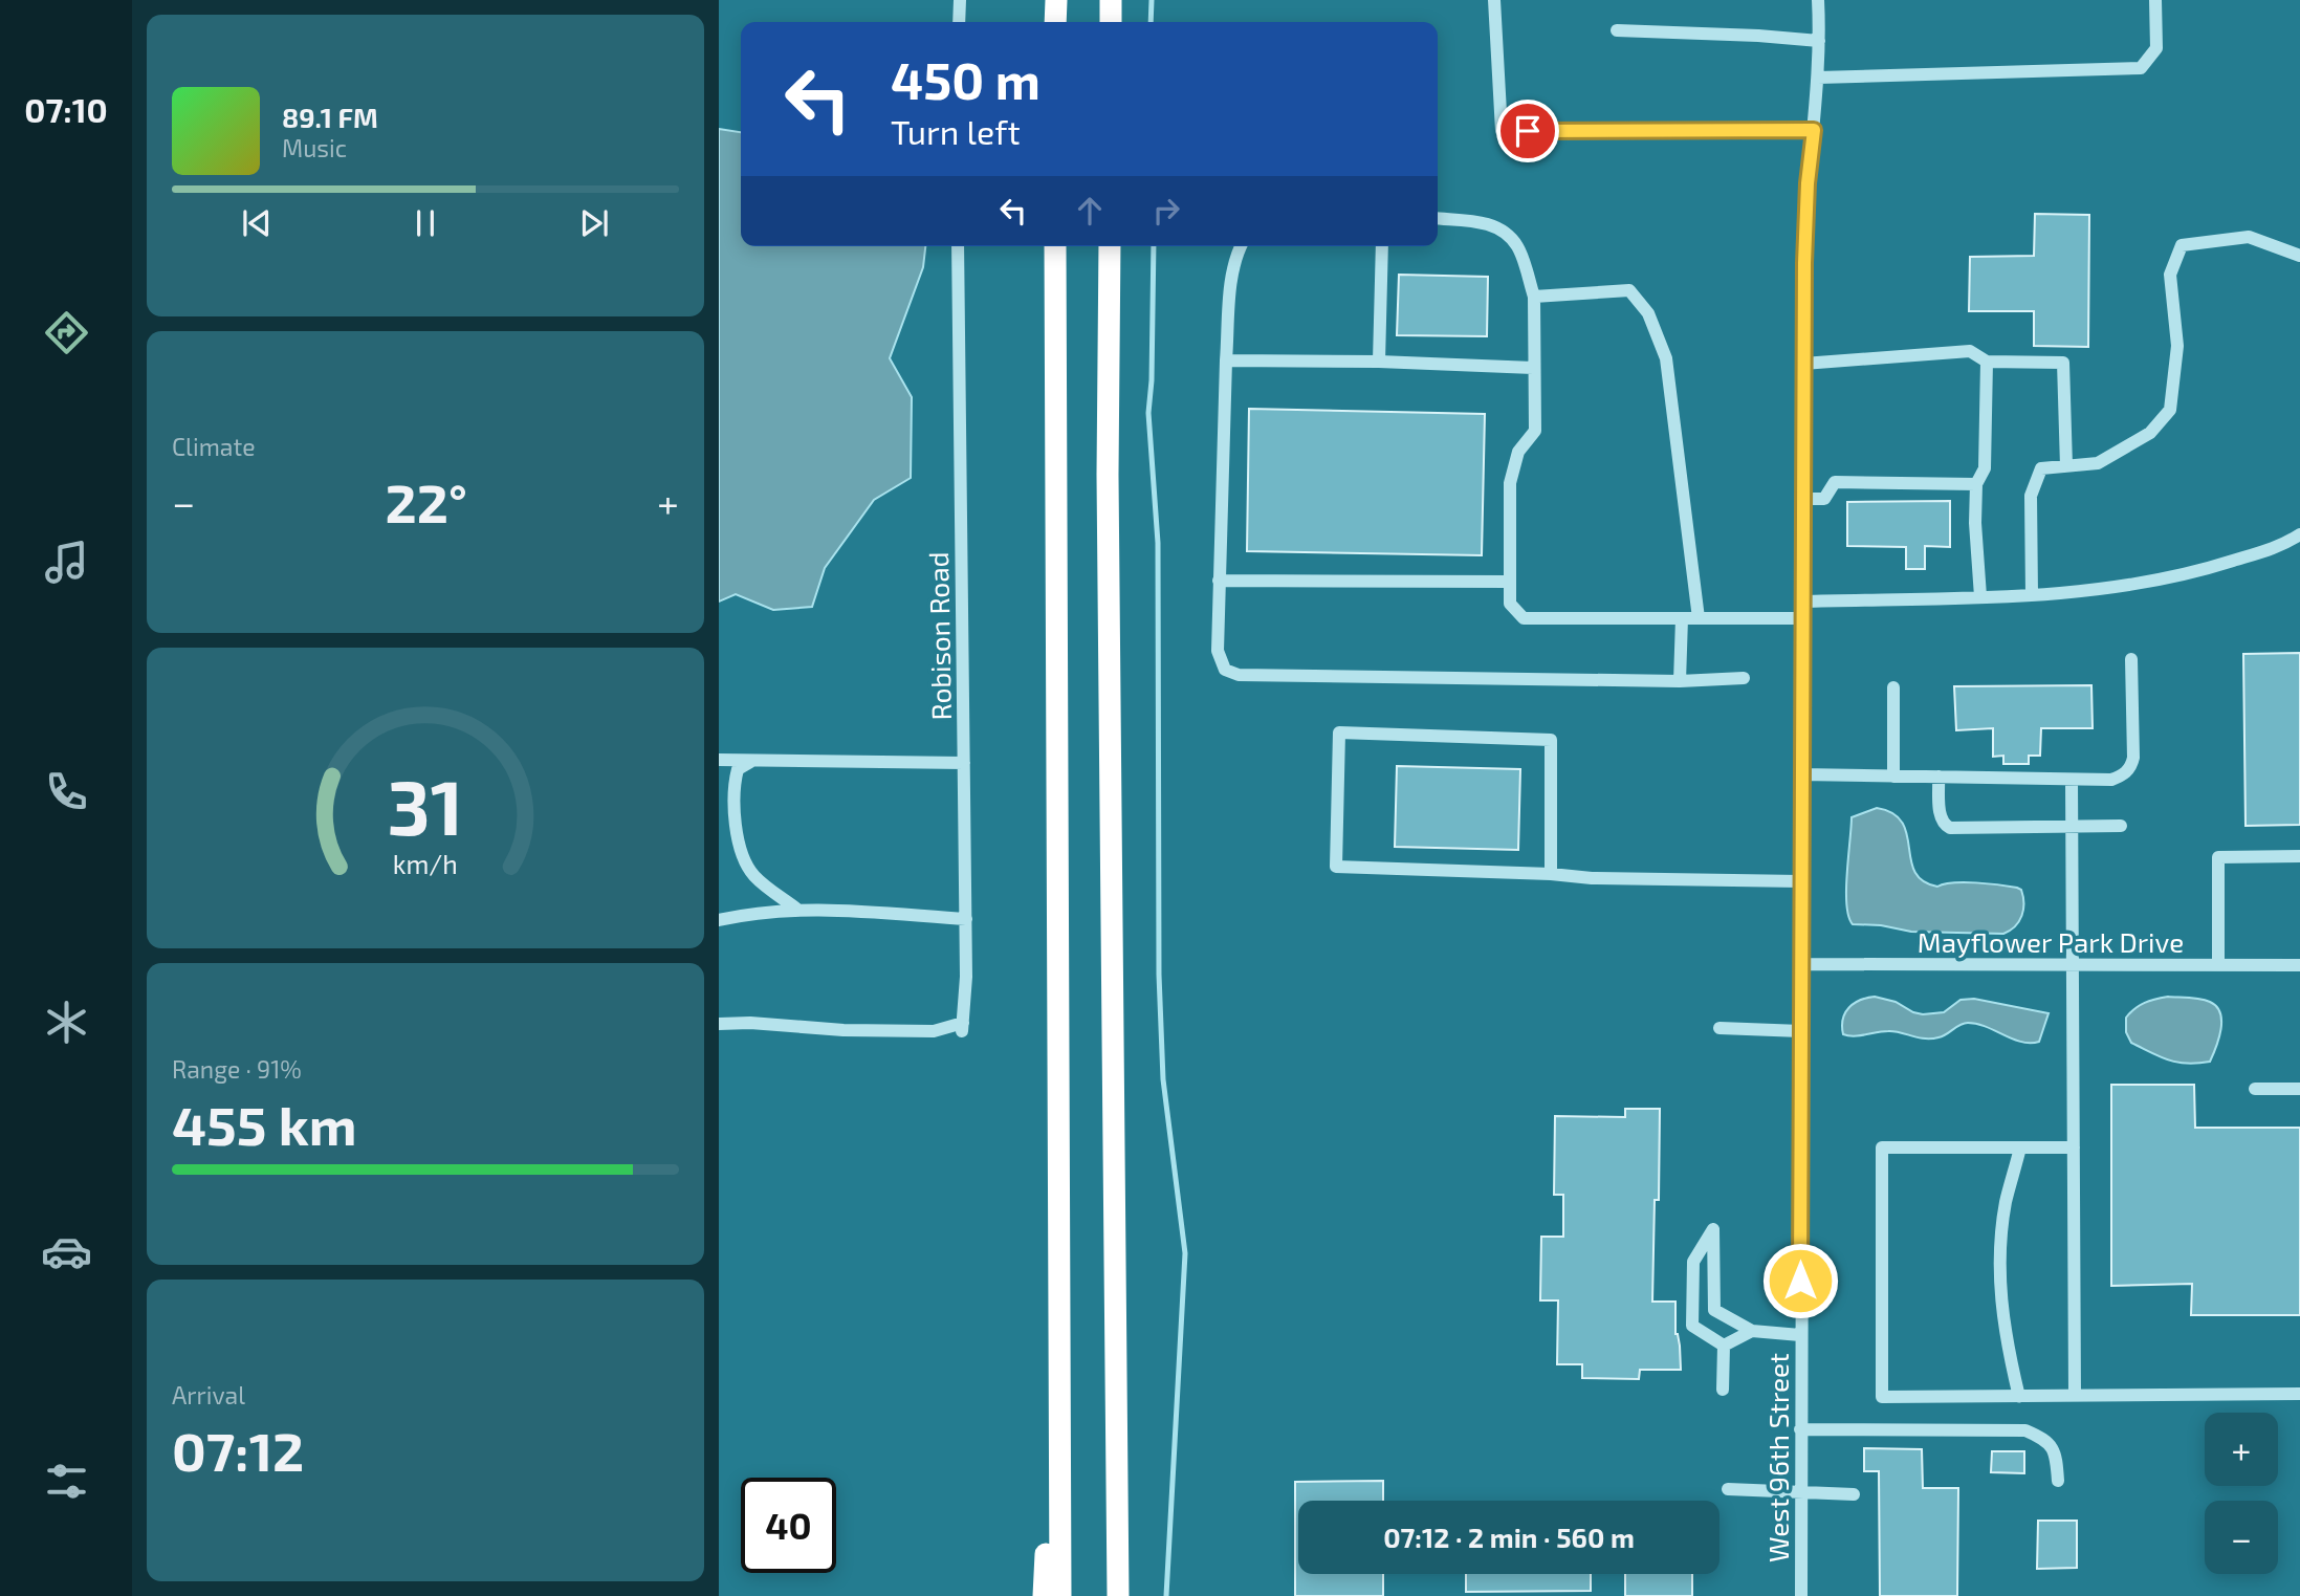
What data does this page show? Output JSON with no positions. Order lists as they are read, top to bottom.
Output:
{
  "streets": {
    "street": ["Robison Road", "Mayflower Park Drive", "West 96th Street"]
  },
  "crossings": [
    ["Mayflower Park Drive", "West 96th Street"]
  ],
  "page": {
    "tabs": "07:10",
    "turn": ["450 m", "Turn left"],
    "song": ["89.1 FM", "Music"],
    "tile": [
      "Climate",
      ["Range · 91%", "455 km"],
      ["Arrival", "07:12"]
    ],
    "heat": ["−", "22°", "+"],
    "map_buttons": ["+", "−"],
    "limit": "40",
    "trip": "07:12 · 2 min · 560 m",
    "gauge": ["31", "km/h"]
  }
}
